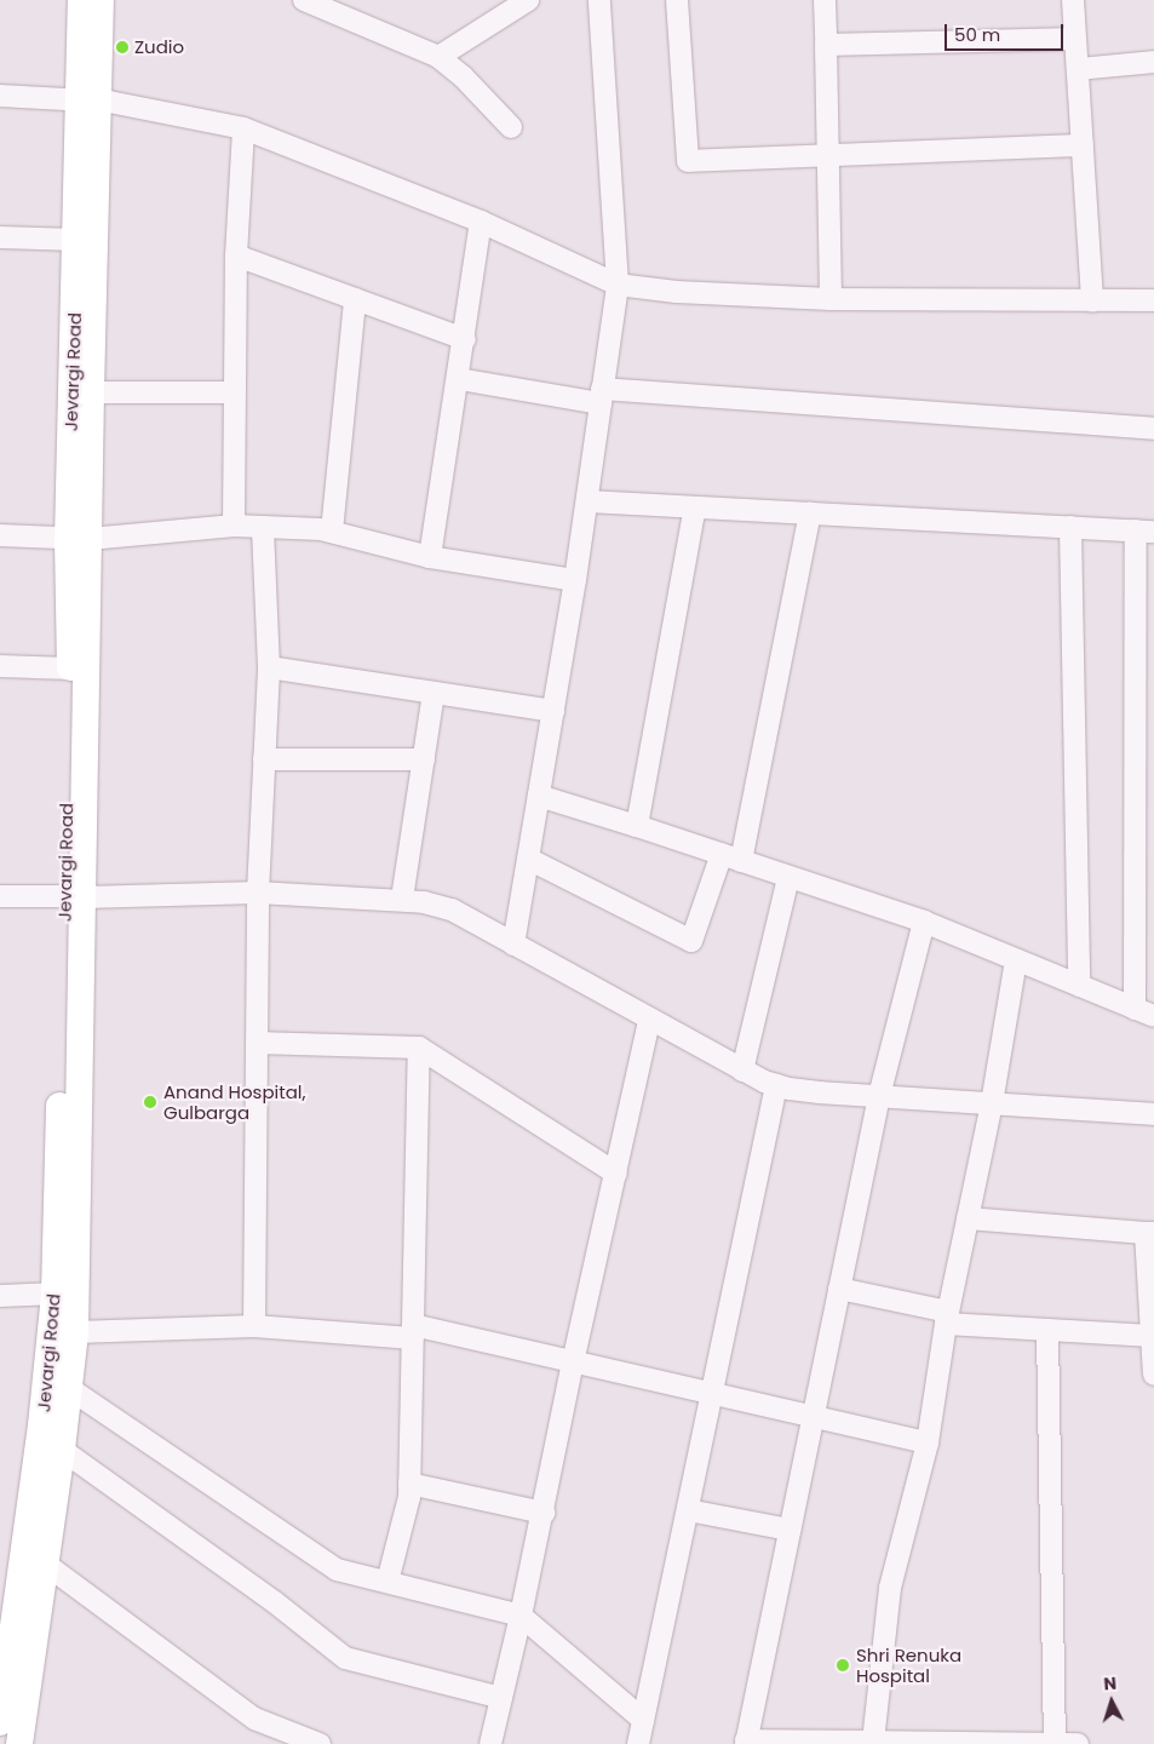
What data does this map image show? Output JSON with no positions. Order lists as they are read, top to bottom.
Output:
{
  "streets": {
    "main road": ["Jevargi Road"]
  },
  "places": ["Zudio", "Anand Hospital, Gulbarga", "Shri Renuka Hospital"],
  "scale_bar": "50 m",
  "north": "top"
}
